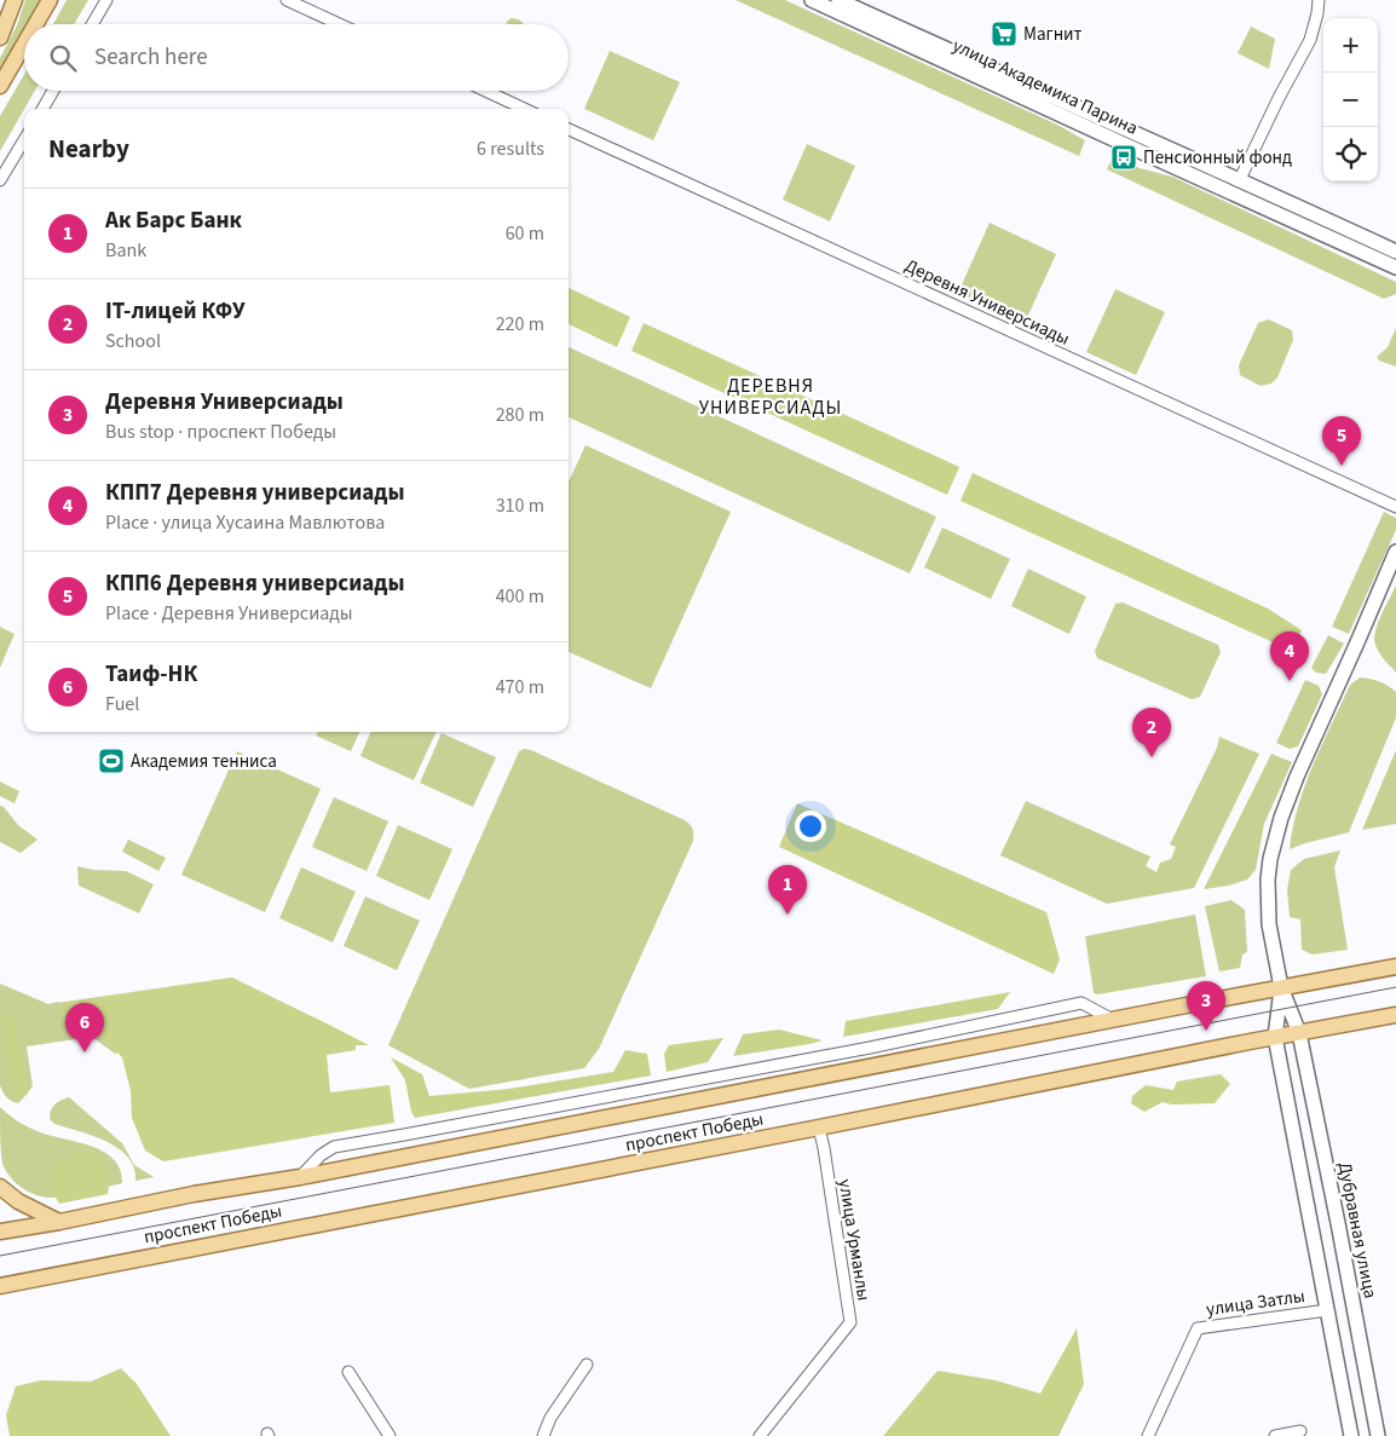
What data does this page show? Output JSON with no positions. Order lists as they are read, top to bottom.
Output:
{
  "streets": {
    "main road": ["проспект Победы"],
    "street": [
      "улица Академика Парина",
      "Деревня Универсиады",
      "Дубравная улица",
      "улица Урманлы",
      "улица Затлы"
    ]
  },
  "crossings": [
    ["проспект Победы", "Дубравная улица"],
    ["проспект Победы", "улица Урманлы"]
  ],
  "districts": ["ДЕРЕВНЯ УНИВЕРСИАДЫ"],
  "places": {
    "supermarket": ["Магнит"],
    "bus stop": ["Пенсионный фонд"],
    "sports": ["Академия тенниса"]
  },
  "page": {
    "map_buttons": ["+", "−"],
    "search": "Search here",
    "heading": ["Nearby", "6 results"],
    "list": [
      {
        "mark": "1",
        "name": "Ак Барс Банк",
        "note": "Bank",
        "value": "60 m"
      },
      {
        "mark": "2",
        "name": "IT-лицей КФУ",
        "note": "School",
        "value": "220 m"
      },
      {
        "mark": "3",
        "name": "Деревня Универсиады",
        "note": "Bus stop · проспект Победы",
        "value": "280 m"
      },
      {
        "mark": "4",
        "name": "КПП7 Деревня универсиады",
        "note": "Place · улица Хусаина Мавлютова",
        "value": "310 m"
      },
      {
        "mark": "5",
        "name": "КПП6 Деревня универсиады",
        "note": "Place · Деревня Универсиады",
        "value": "400 m"
      },
      {
        "mark": "6",
        "name": "Таиф-НК",
        "note": "Fuel",
        "value": "470 m"
      }
    ],
    "pins": [
      "5",
      "4",
      "2",
      "1",
      "3",
      "6"
    ]
  }
}
